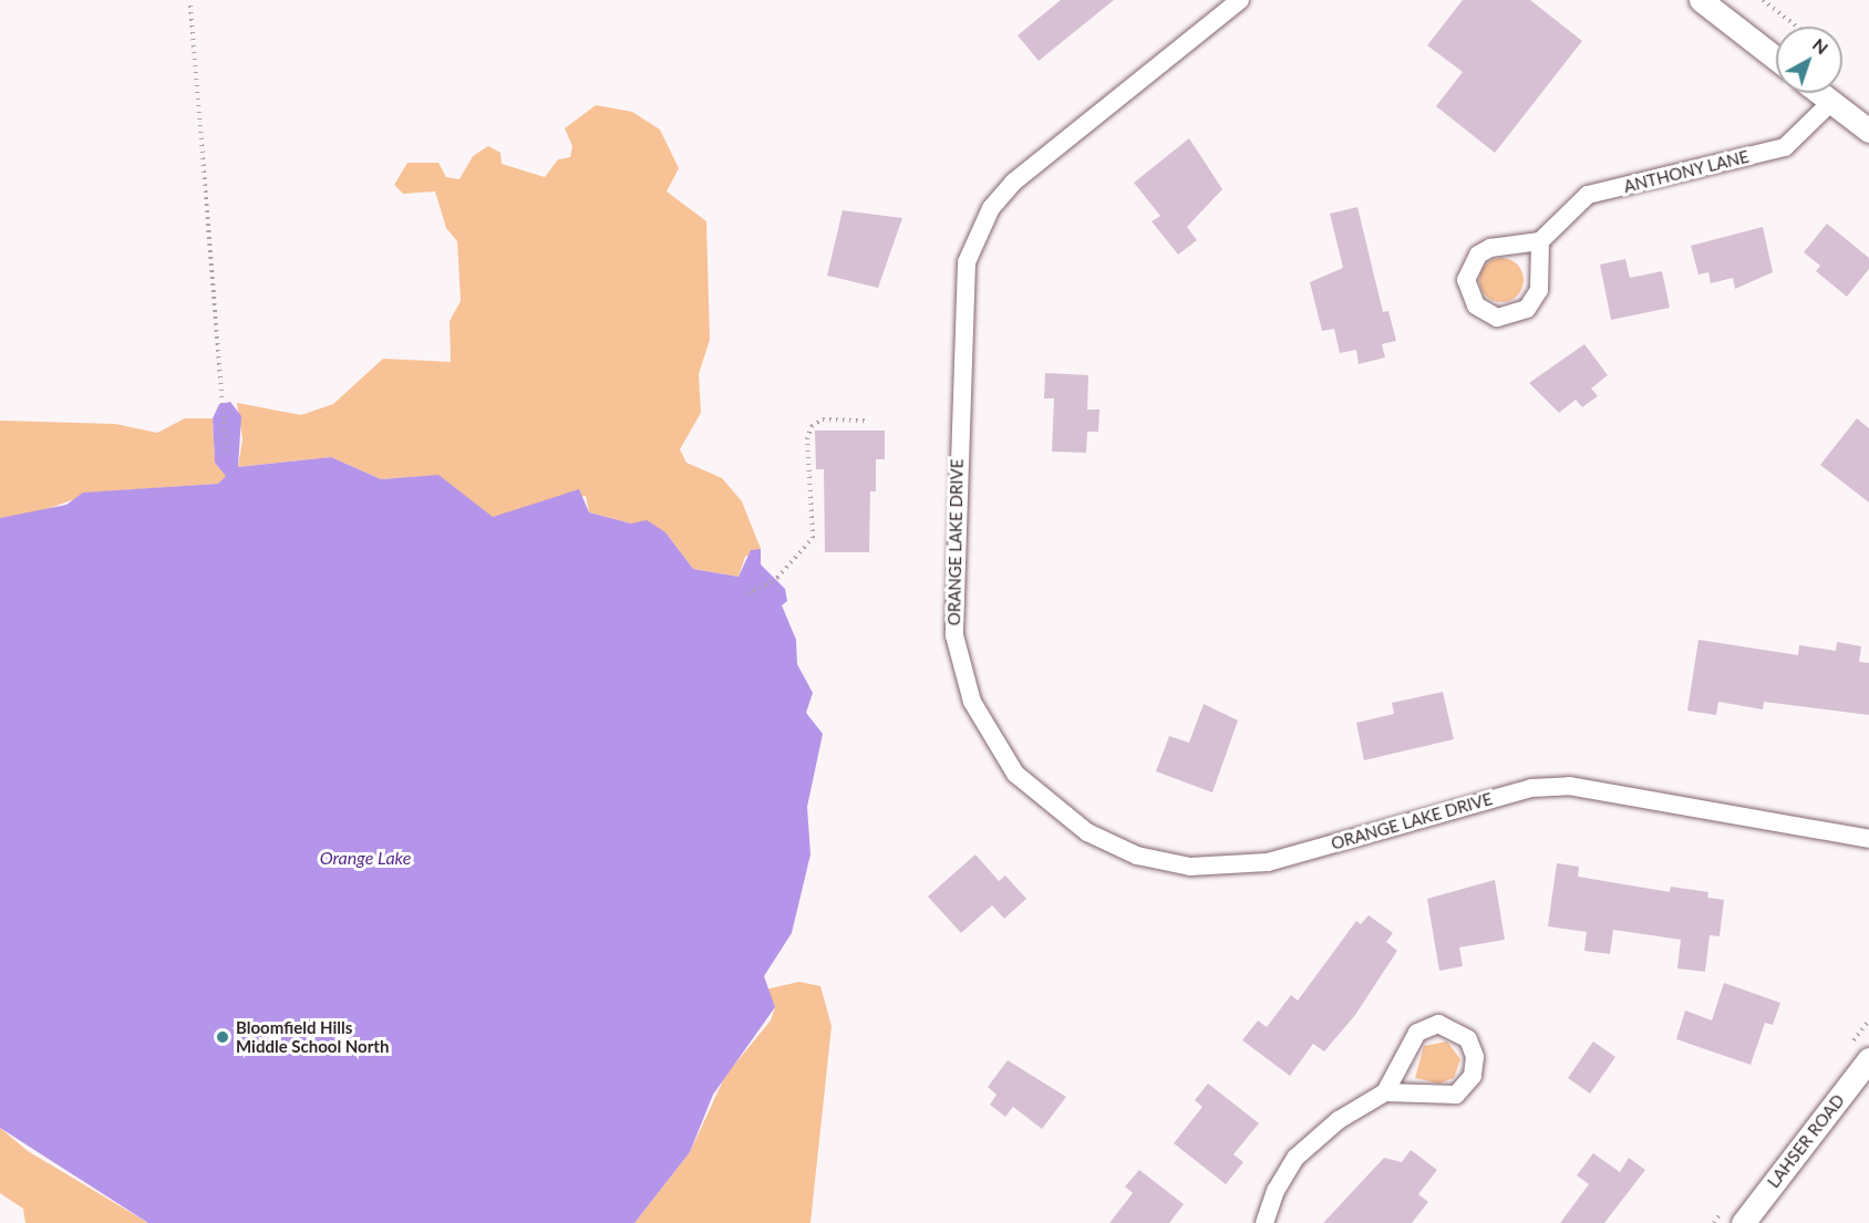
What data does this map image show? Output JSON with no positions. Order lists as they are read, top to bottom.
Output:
{
  "streets": {
    "street": ["ANTHONY LANE", "ORANGE LAKE DRIVE", "LAHSER ROAD"]
  },
  "water": ["Orange Lake"],
  "places": ["Bloomfield Hills Middle School North"],
  "north": "top right"
}
